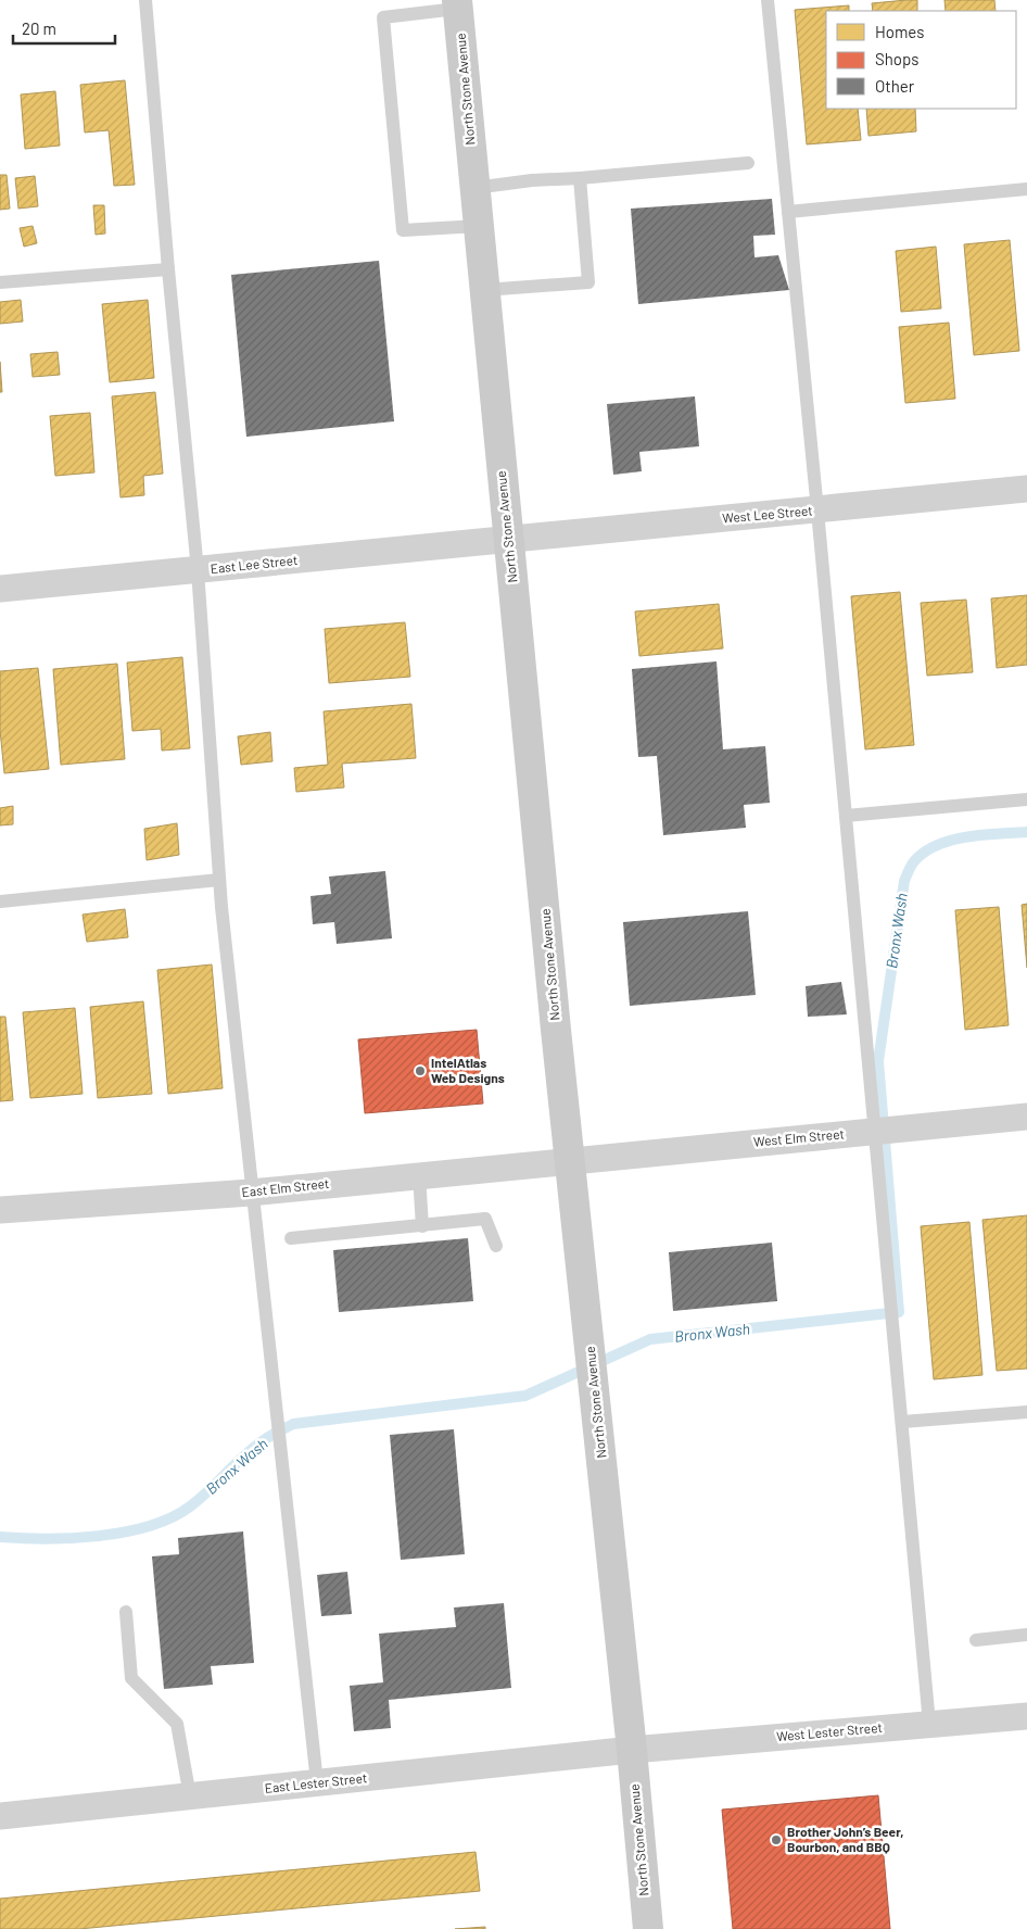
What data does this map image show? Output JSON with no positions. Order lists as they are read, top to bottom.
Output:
{
  "streets": {
    "main road": ["North Stone Avenue"],
    "street": [
      "West Lee Street",
      "East Lee Street",
      "West Elm Street",
      "East Elm Street",
      "West Lester Street",
      "East Lester Street"
    ]
  },
  "crossings": [
    ["North Stone Avenue", "West Lee Street"],
    ["North Stone Avenue", "East Lee Street"],
    ["North Stone Avenue", "West Elm Street"],
    ["North Stone Avenue", "East Elm Street"],
    ["North Stone Avenue", "West Lester Street"],
    ["North Stone Avenue", "East Lester Street"],
    ["West Lee Street", "East Lee Street"],
    ["West Elm Street", "East Elm Street"],
    ["West Lester Street", "East Lester Street"]
  ],
  "water": ["Bronx Wash"],
  "places": ["IntelAtlas Web Designs", "Brother John’s Beer, Bourbon, and BBQ"],
  "legend": ["Homes", "Shops", "Other"],
  "scale_bar": "20 m"
}
